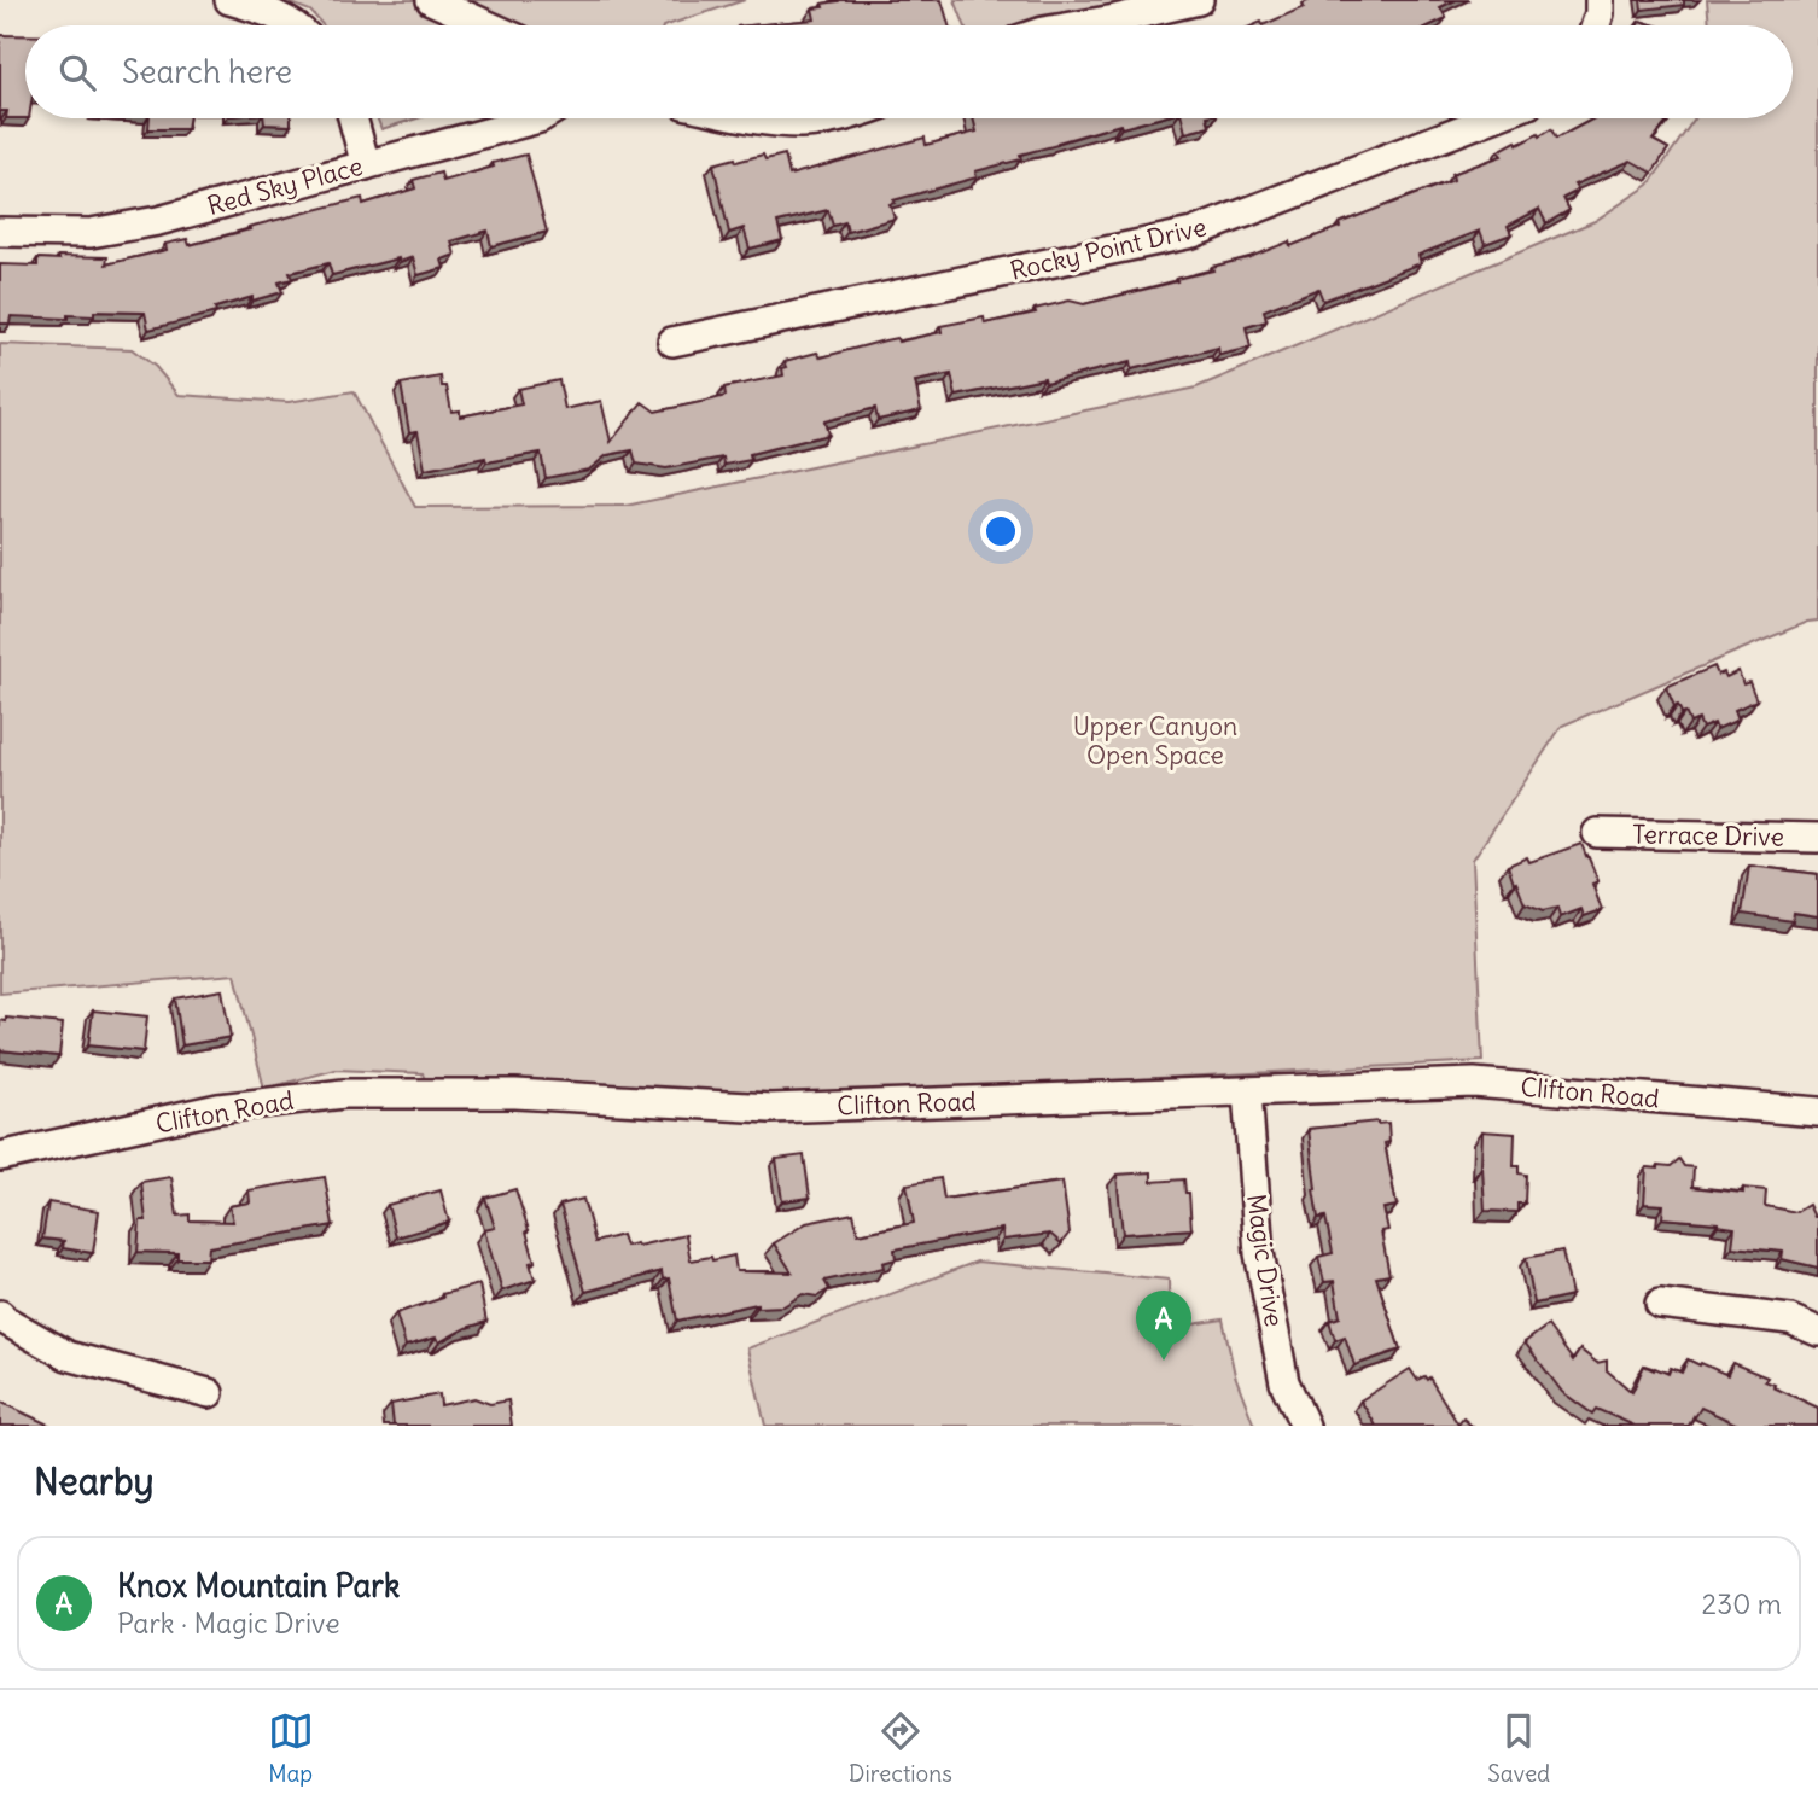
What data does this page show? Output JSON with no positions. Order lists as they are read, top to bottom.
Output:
{
  "streets": {
    "street": [
      "Red Sky Place",
      "Rocky Point Drive",
      "Terrace Drive",
      "Clifton Road",
      "Magic Drive"
    ]
  },
  "crossings": [
    ["Clifton Road", "Magic Drive"]
  ],
  "parks": ["Upper Canyon Open Space"],
  "page": {
    "search": "Search here",
    "pins": "A",
    "heading": "Nearby",
    "list": [
      {
        "mark": "A",
        "name": "Knox Mountain Park",
        "note": "Park · Magic Drive",
        "value": "230 m"
      }
    ],
    "nav": ["Map", "Directions", "Saved"]
  }
}
